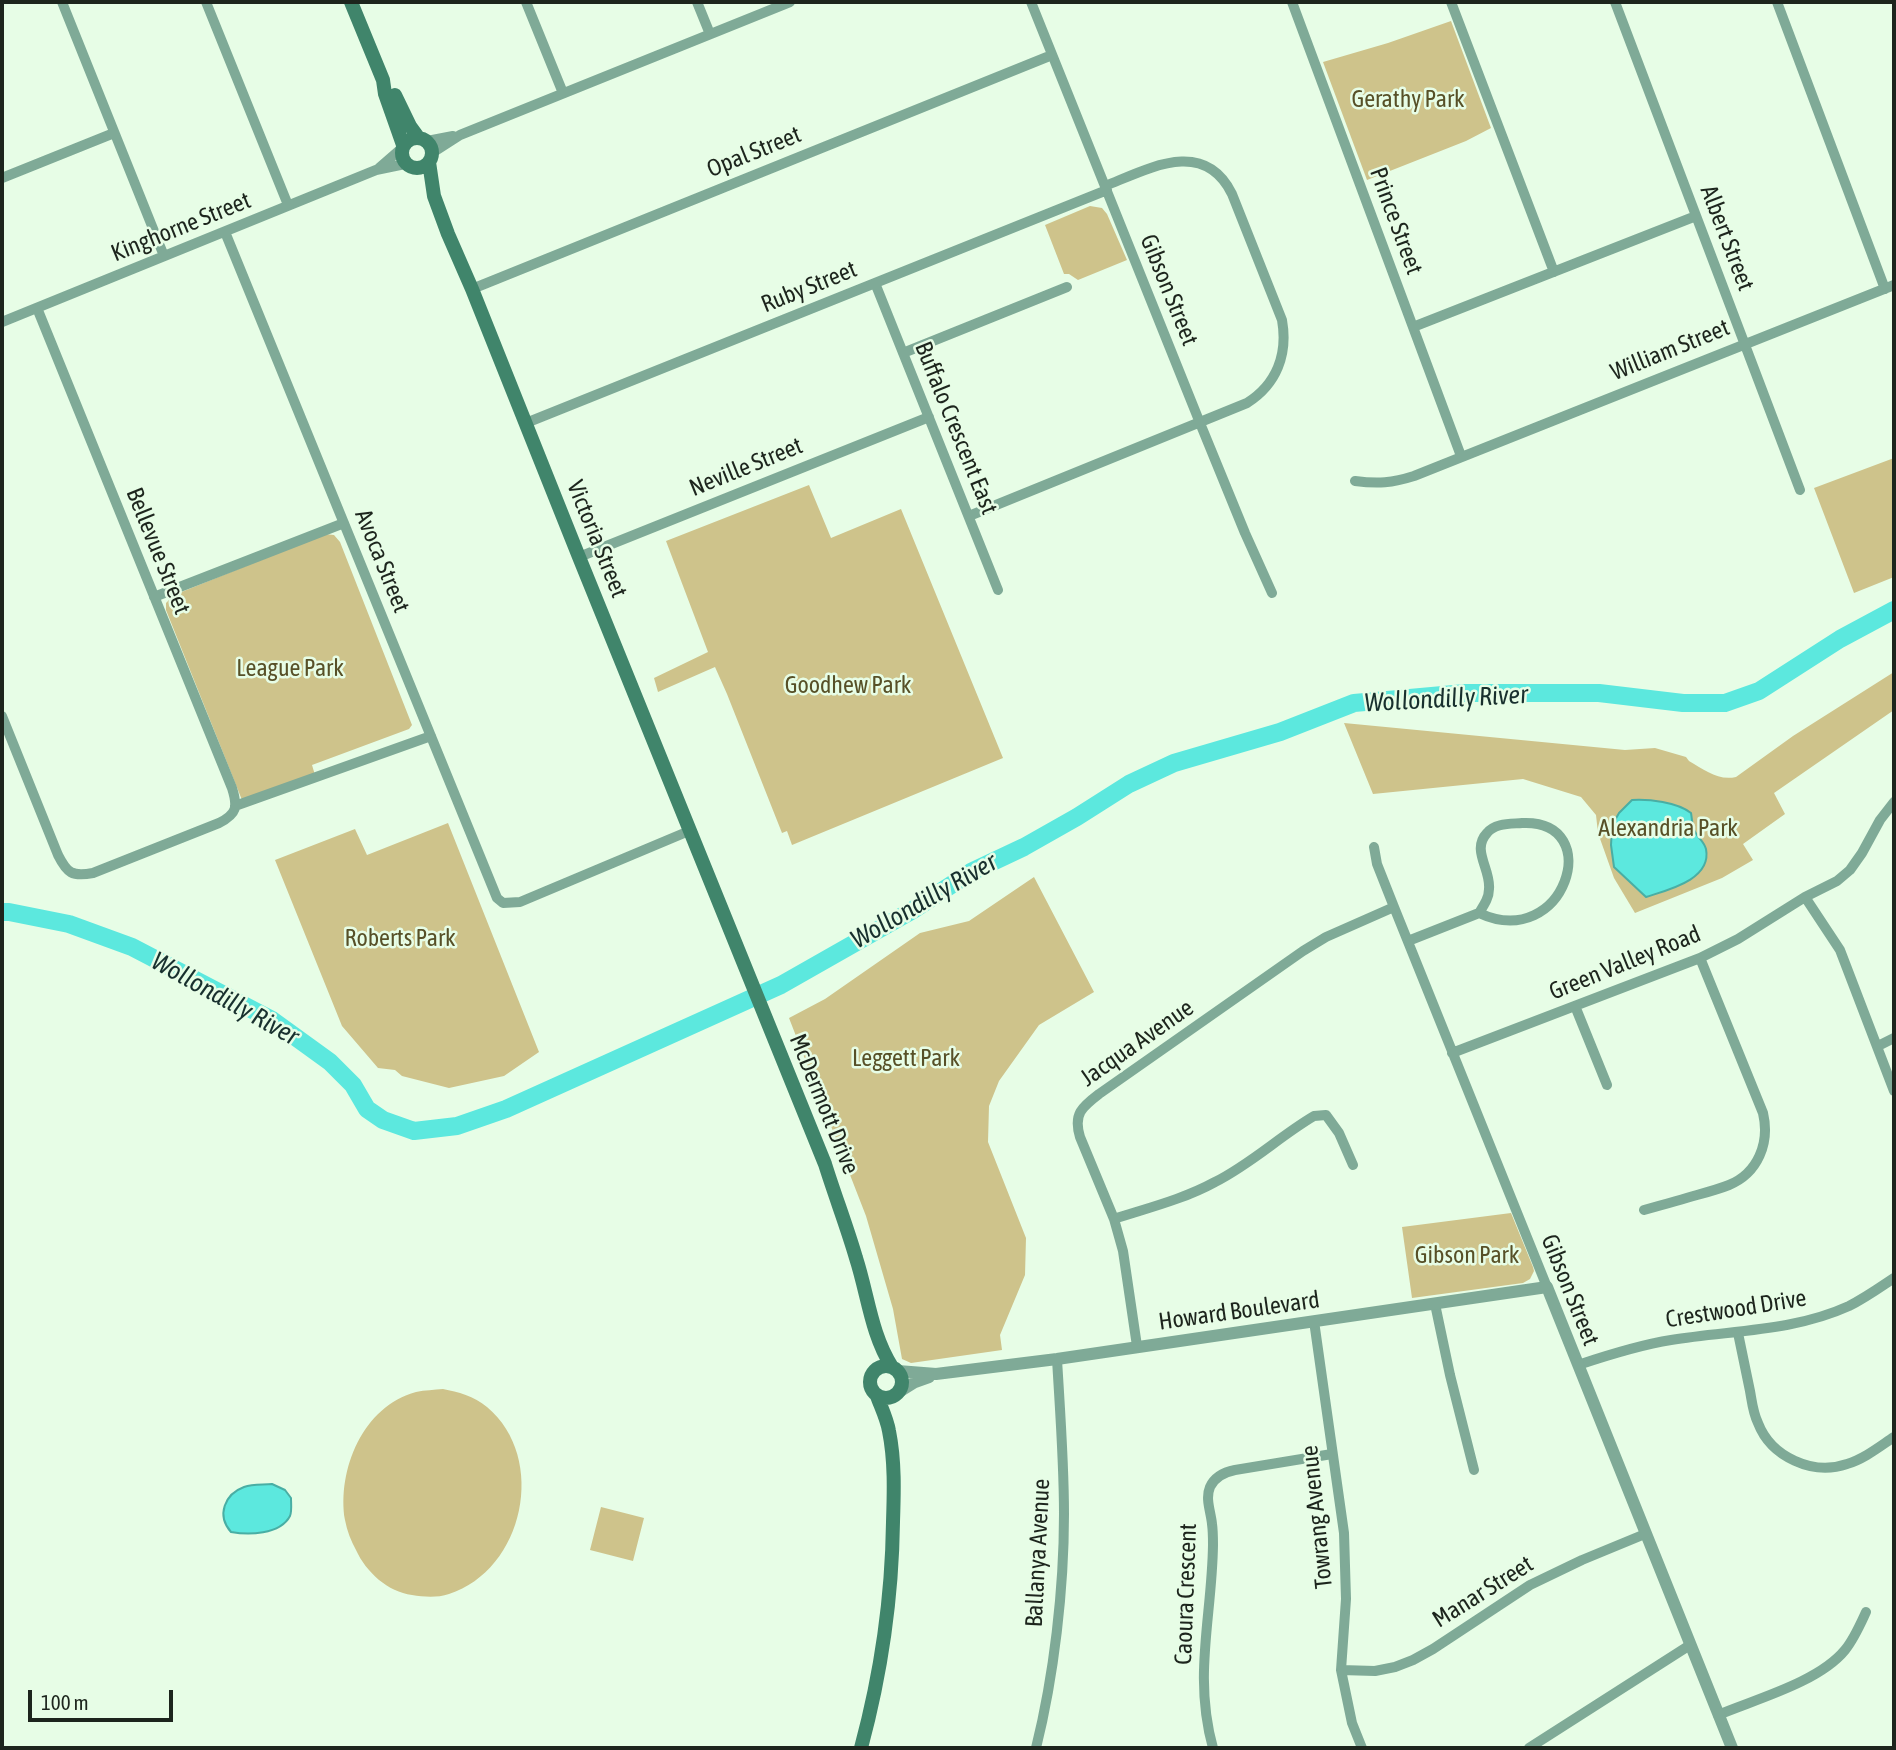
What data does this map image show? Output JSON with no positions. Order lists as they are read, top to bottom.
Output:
{
  "streets": {
    "main road": ["Victoria Street", "McDermott Drive"],
    "street": [
      "Opal Street",
      "Prince Street",
      "Kinghorne Street",
      "Albert Street",
      "Ruby Street",
      "Gibson Street",
      "William Street",
      "Buffalo Crescent East",
      "Neville Street",
      "Bellevue Street",
      "Avoca Street",
      "Green Valley Road",
      "Jacqua Avenue",
      "Crestwood Drive",
      "Howard Boulevard",
      "Towrang Avenue",
      "Ballanya Avenue",
      "Manar Street",
      "Caoura Crescent"
    ]
  },
  "crossings": [
    ["Opal Street", "Gibson Street"],
    ["Opal Street", "Victoria Street"],
    ["Prince Street", "William Street"],
    ["Kinghorne Street", "Victoria Street"],
    ["Kinghorne Street", "Bellevue Street"],
    ["Kinghorne Street", "Avoca Street"],
    ["Albert Street", "William Street"],
    ["Ruby Street", "Gibson Street"],
    ["Ruby Street", "Buffalo Crescent East"],
    ["Ruby Street", "Victoria Street"],
    ["Gibson Street", "Green Valley Road"],
    ["Gibson Street", "Jacqua Avenue"],
    ["Gibson Street", "Crestwood Drive"],
    ["Gibson Street", "Howard Boulevard"],
    ["Gibson Street", "Manar Street"],
    ["Buffalo Crescent East", "Neville Street"],
    ["Neville Street", "Victoria Street"],
    ["Victoria Street", "Avoca Street"],
    ["Victoria Street", "McDermott Drive"],
    ["Jacqua Avenue", "Howard Boulevard"],
    ["McDermott Drive", "Howard Boulevard"],
    ["Howard Boulevard", "Towrang Avenue"],
    ["Howard Boulevard", "Ballanya Avenue"],
    ["Towrang Avenue", "Manar Street"],
    ["Towrang Avenue", "Caoura Crescent"]
  ],
  "water": ["Wollondilly River"],
  "parks": [
    "Gerathy Park",
    "League Park",
    "Goodhew Park",
    "Alexandria Park",
    "Roberts Park",
    "Leggett Park",
    "Gibson Park"
  ],
  "scale_bar": "100 m"
}
